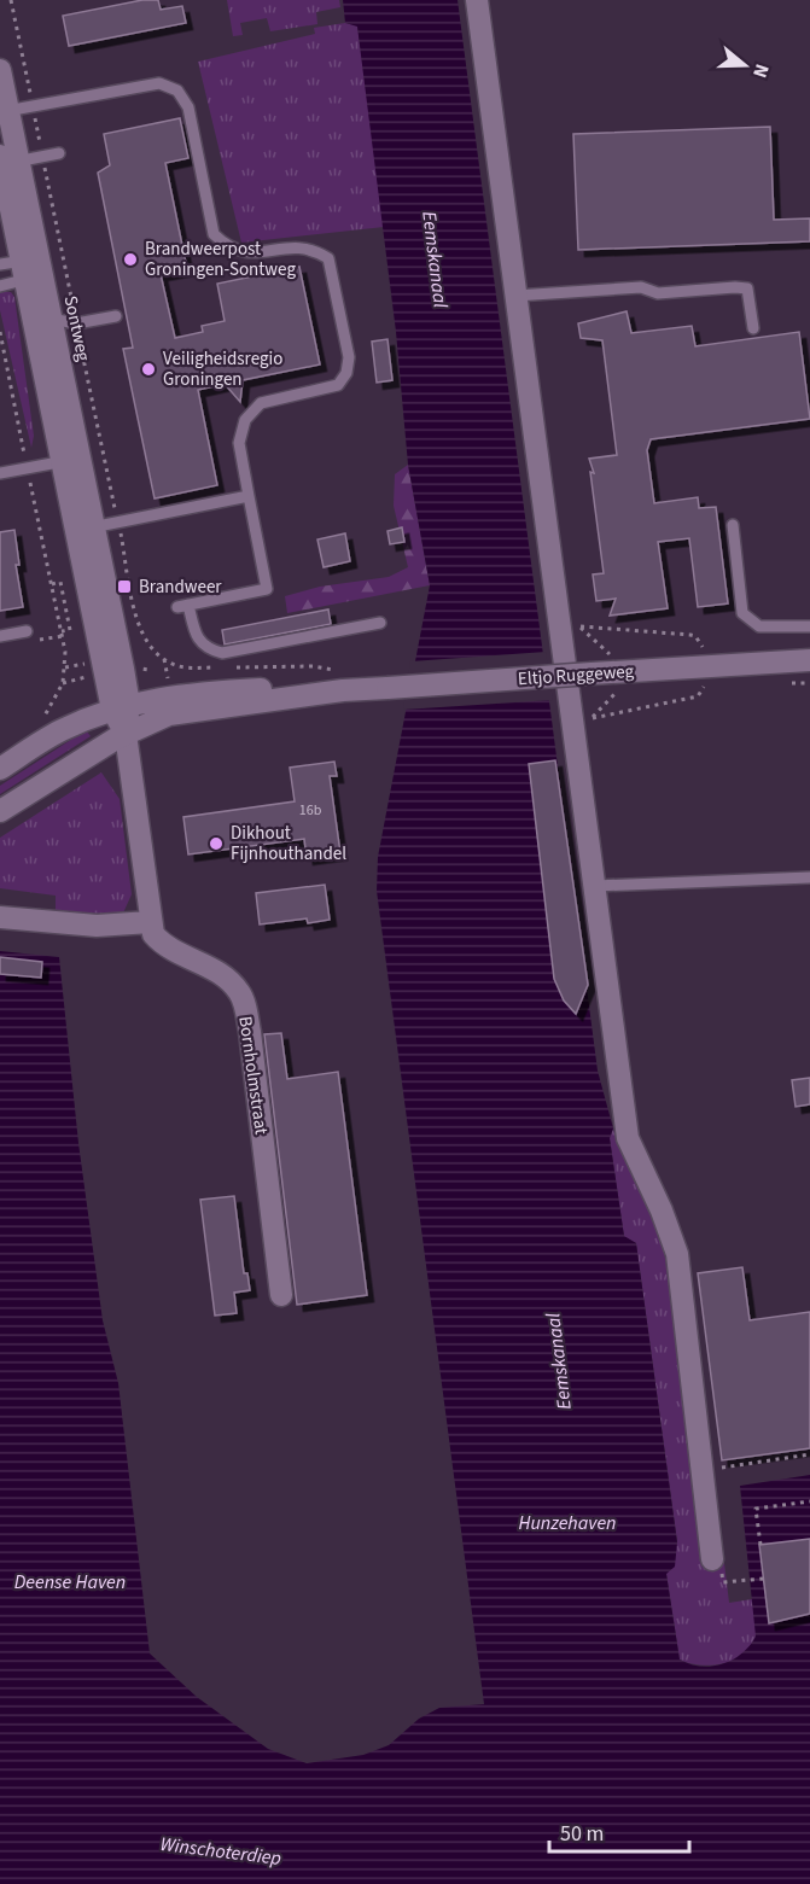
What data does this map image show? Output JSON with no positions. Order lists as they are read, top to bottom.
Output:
{
  "streets": {
    "street": ["Sontweg", "Eltjo Ruggeweg", "Bornholmstraat"]
  },
  "crossings": [
    ["Sontweg", "Eltjo Ruggeweg"],
    ["Sontweg", "Bornholmstraat"]
  ],
  "water": [
    "Eemskanaal",
    "Hunzehaven",
    "Deense Haven",
    "Winschoterdiep"
  ],
  "places": {
    "other": ["Brandweerpost Groningen-Sontweg", "Veiligheidsregio Groningen", "Dikhout Fijnhouthandel"],
    "transit": ["Brandweer"]
  },
  "house_numbers": ["16b"],
  "scale_bar": "50 m",
  "north": "right"
}
